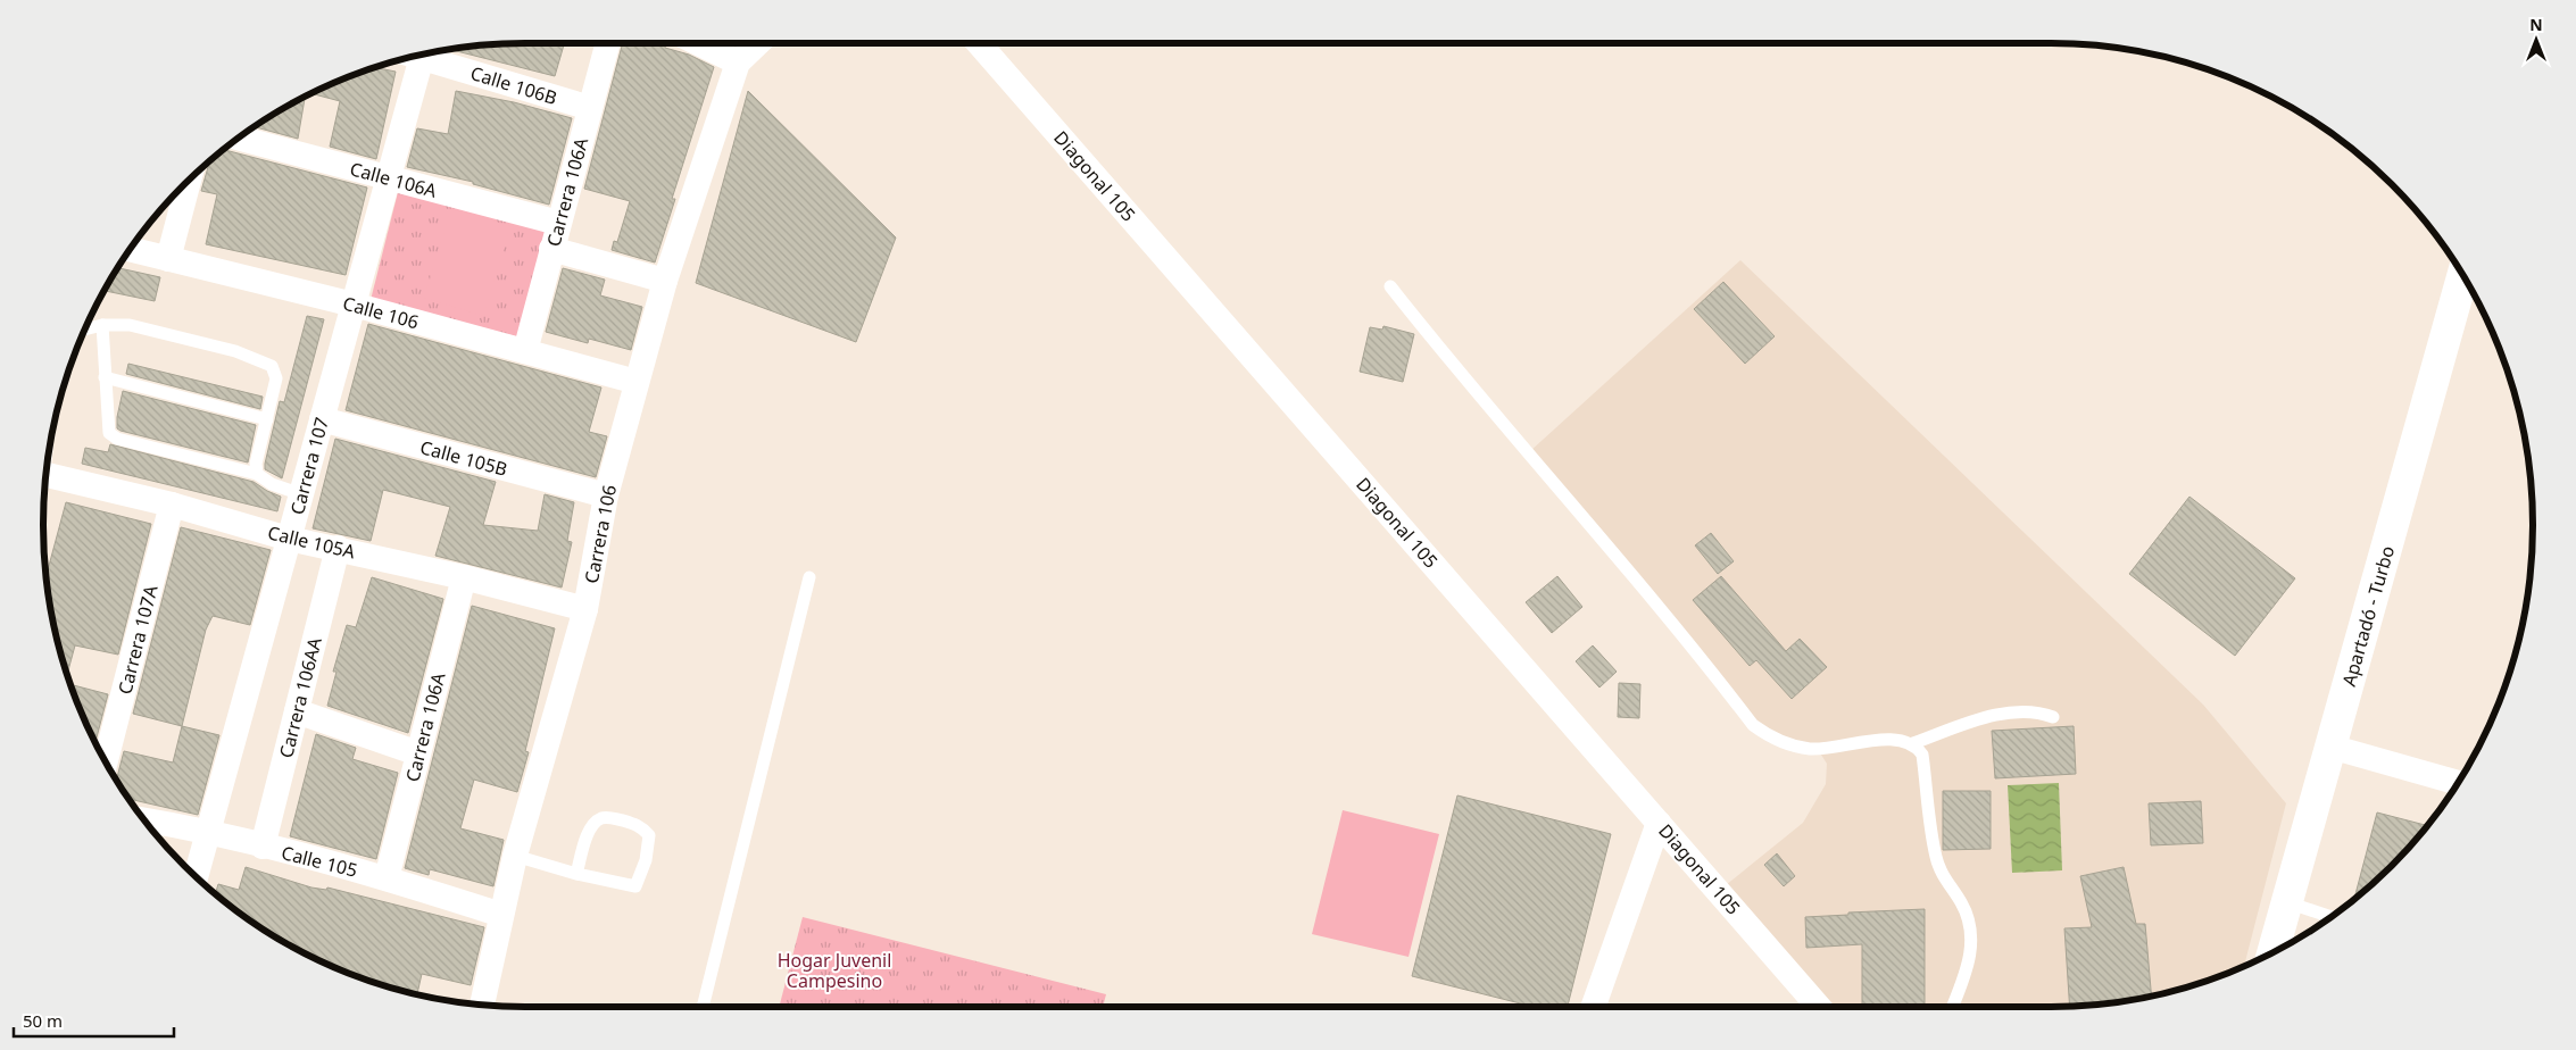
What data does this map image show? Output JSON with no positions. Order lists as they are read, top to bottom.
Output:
{
  "streets": {
    "main road": ["Apartadó - Turbo"],
    "street": [
      "Calle 106B",
      "Diagonal 105",
      "Calle 106A",
      "Carrera 106A",
      "Calle 106",
      "Calle 105B",
      "Carrera 107",
      "Carrera 106",
      "Calle 105A",
      "Carrera 107A",
      "Carrera 106AA",
      "Calle 105"
    ]
  },
  "crossings": [
    ["Calle 106B", "Carrera 106A"],
    ["Calle 106A", "Carrera 106A"],
    ["Calle 106A", "Carrera 107"],
    ["Carrera 106A", "Calle 106"],
    ["Carrera 106A", "Calle 105A"],
    ["Carrera 106A", "Calle 105"],
    ["Calle 106", "Carrera 107"],
    ["Calle 106", "Carrera 106"],
    ["Calle 105B", "Carrera 107"],
    ["Calle 105B", "Carrera 106"],
    ["Carrera 107", "Calle 105A"],
    ["Carrera 107", "Calle 105"],
    ["Carrera 106", "Calle 105A"],
    ["Carrera 106", "Calle 105"],
    ["Calle 105A", "Carrera 107A"],
    ["Calle 105A", "Carrera 106AA"],
    ["Carrera 106AA", "Calle 105"]
  ],
  "parks": ["Hogar Juvenil Campesino"],
  "scale_bar": "50 m",
  "north": "top"
}
